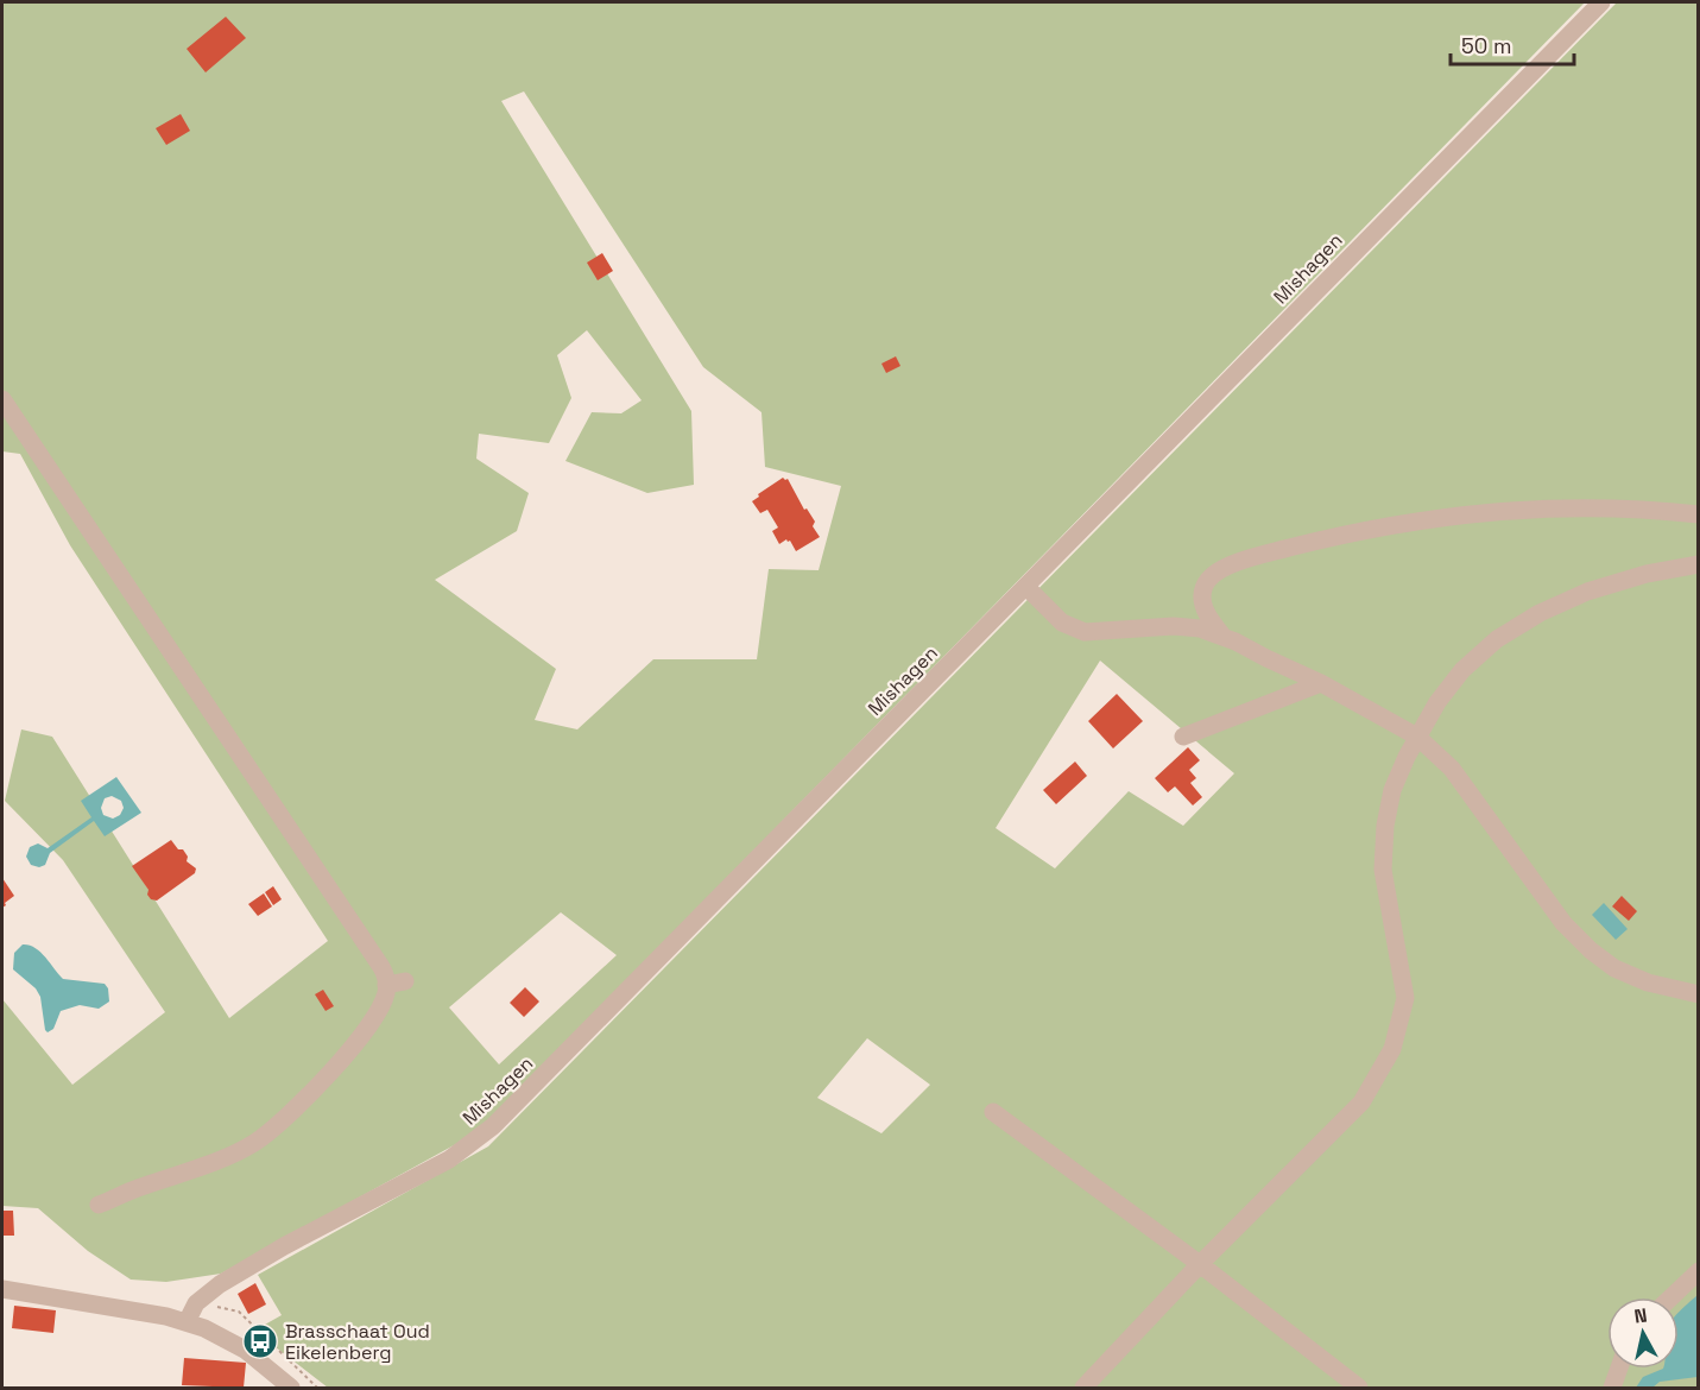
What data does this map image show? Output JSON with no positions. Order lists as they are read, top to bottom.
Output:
{
  "streets": {
    "street": ["Mishagen"]
  },
  "places": {
    "bus stop": ["Brasschaat Oud Eikelenberg"]
  },
  "scale_bar": "50 m",
  "north": "top"
}
